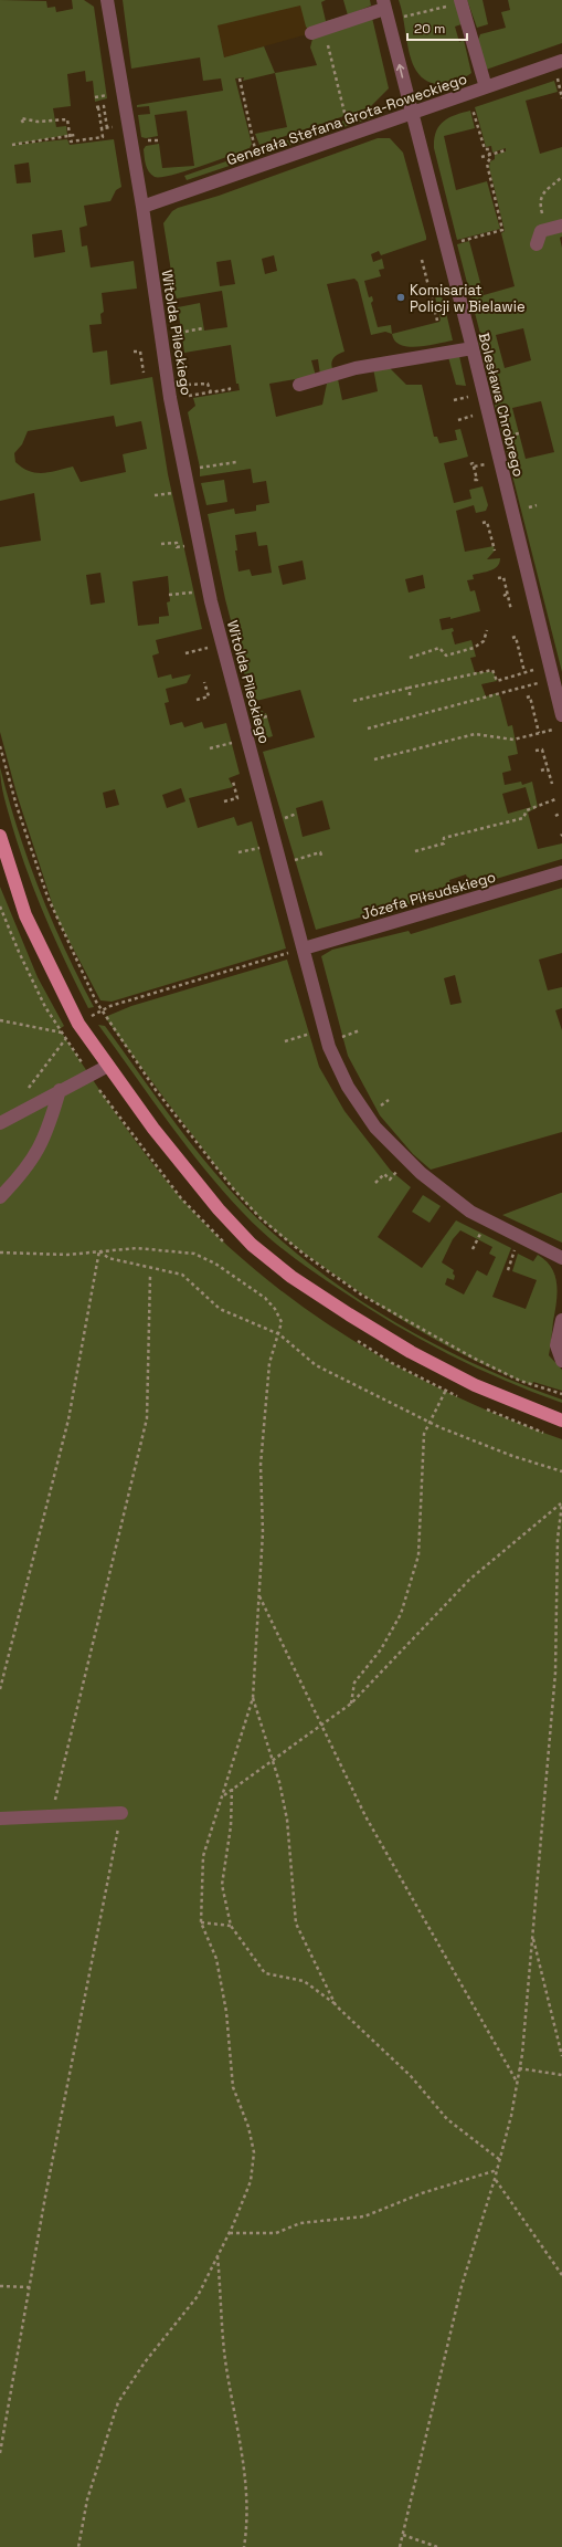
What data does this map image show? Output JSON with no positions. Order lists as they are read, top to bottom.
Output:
{
  "streets": {
    "street": [
      "Generała Stefana Grota-Roweckiego",
      "Witolda Pileckiego",
      "Bolesława Chrobrego",
      "Józefa Piłsudskiego"
    ]
  },
  "crossings": [
    ["Generała Stefana Grota-Roweckiego", "Witolda Pileckiego"],
    ["Generała Stefana Grota-Roweckiego", "Bolesława Chrobrego"],
    ["Witolda Pileckiego", "Józefa Piłsudskiego"]
  ],
  "places": ["Komisariat Policji w Bielawie"],
  "scale_bar": "20 m"
}
